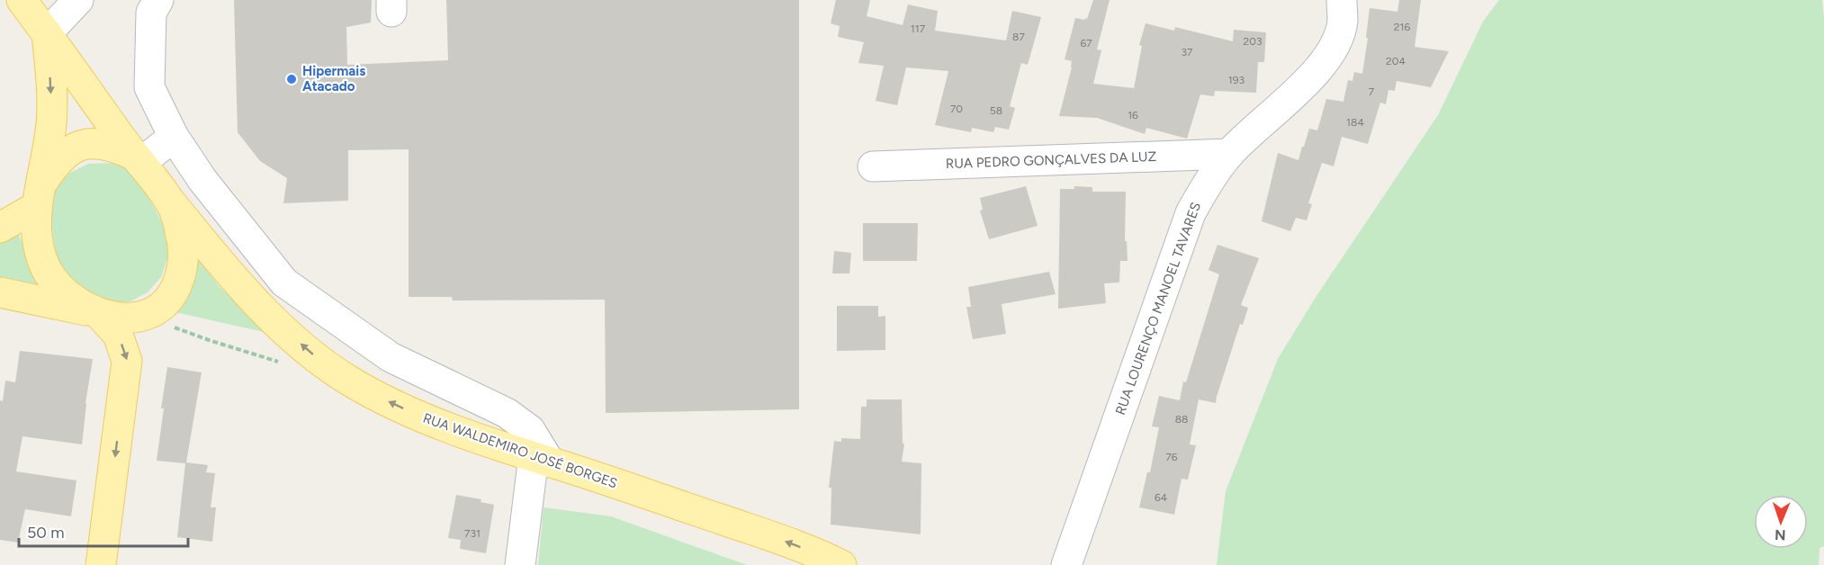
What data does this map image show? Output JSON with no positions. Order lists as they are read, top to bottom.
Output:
{
  "streets": {
    "main road": ["RUA WALDEMIRO JOSÉ BORGES"],
    "street": ["RUA PEDRO GONÇALVES DA LUZ", "RUA LOURENÇO MANOEL TAVARES"]
  },
  "crossings": [
    ["RUA PEDRO GONÇALVES DA LUZ", "RUA LOURENÇO MANOEL TAVARES"]
  ],
  "one_way": ["RUA WALDEMIRO JOSÉ BORGES"],
  "places": ["Hipermais Atacado"],
  "house_numbers": [
    "216",
    "117",
    "87",
    "203",
    "67",
    "37",
    "204",
    "193",
    "7",
    "70",
    "58",
    "16",
    "184",
    "88",
    "76",
    "64",
    "731"
  ],
  "scale_bar": "50 m",
  "north": "bottom"
}
